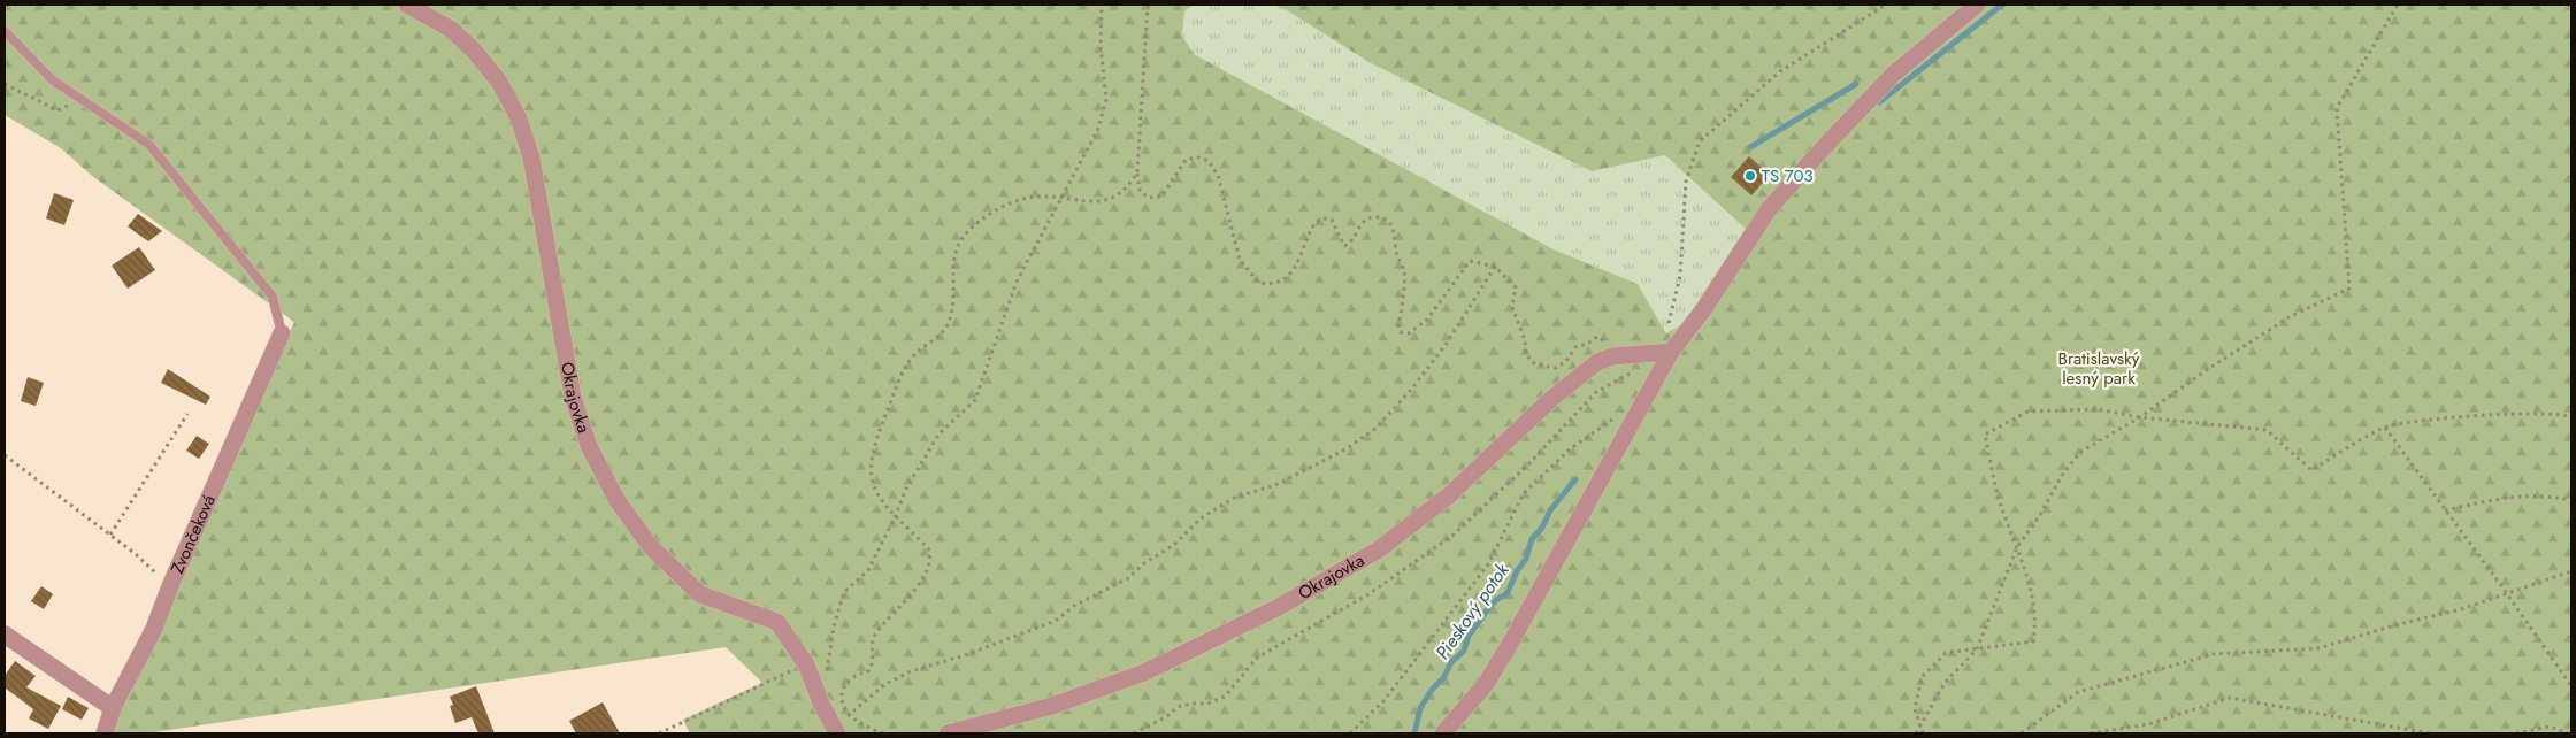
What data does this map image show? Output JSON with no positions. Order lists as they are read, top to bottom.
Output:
{
  "streets": {
    "street": ["Okrajovka", "Zvončeková"]
  },
  "water": ["Pieskový potok"],
  "parks": ["Bratislavský lesný park"],
  "places": ["TS 703"]
}
